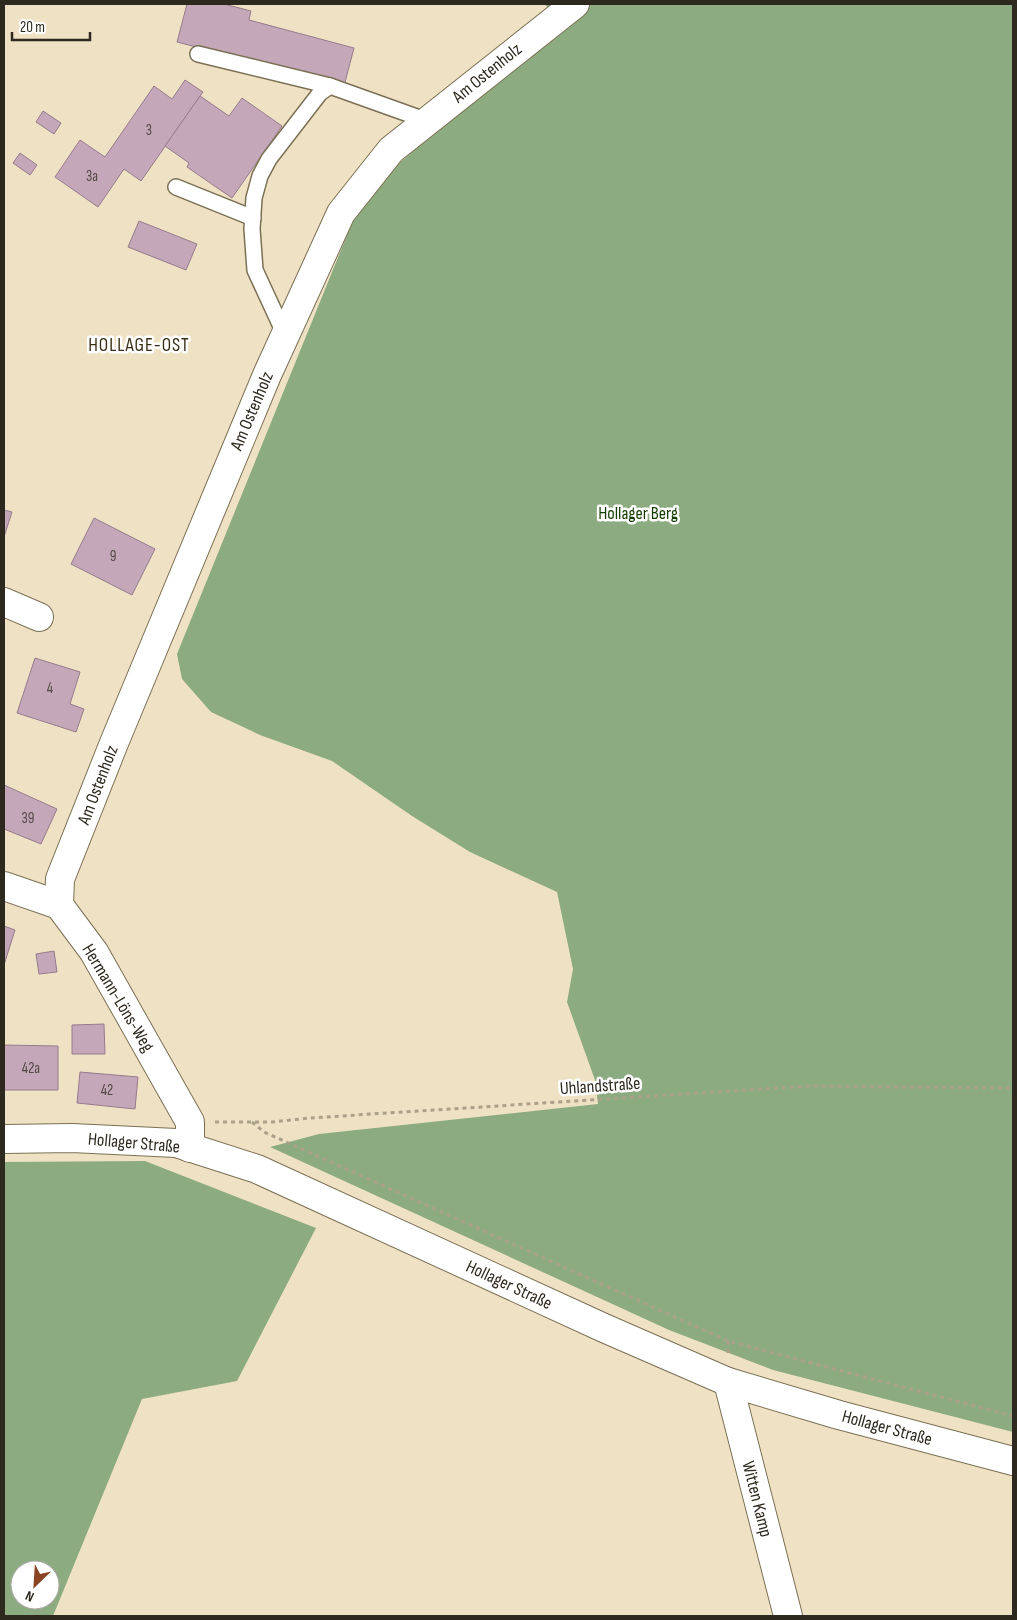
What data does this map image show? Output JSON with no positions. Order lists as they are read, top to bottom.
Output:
{
  "streets": {
    "street": [
      "Am Ostenholz",
      "Hermann-Löns-Weg",
      "Hollager Straße",
      "Witten Kamp"
    ],
    "path": ["Uhlandstraße"]
  },
  "crossings": [
    ["Am Ostenholz", "Hermann-Löns-Weg"],
    ["Hermann-Löns-Weg", "Uhlandstraße"],
    ["Hermann-Löns-Weg", "Hollager Straße"],
    ["Uhlandstraße", "Hollager Straße"],
    ["Hollager Straße", "Witten Kamp"]
  ],
  "districts": ["HOLLAGE-OST"],
  "parks": ["Hollager Berg"],
  "house_numbers": [
    "3",
    "3a",
    "9",
    "4",
    "39",
    "42a",
    "42"
  ],
  "scale_bar": "20 m",
  "north": "bottom left"
}
